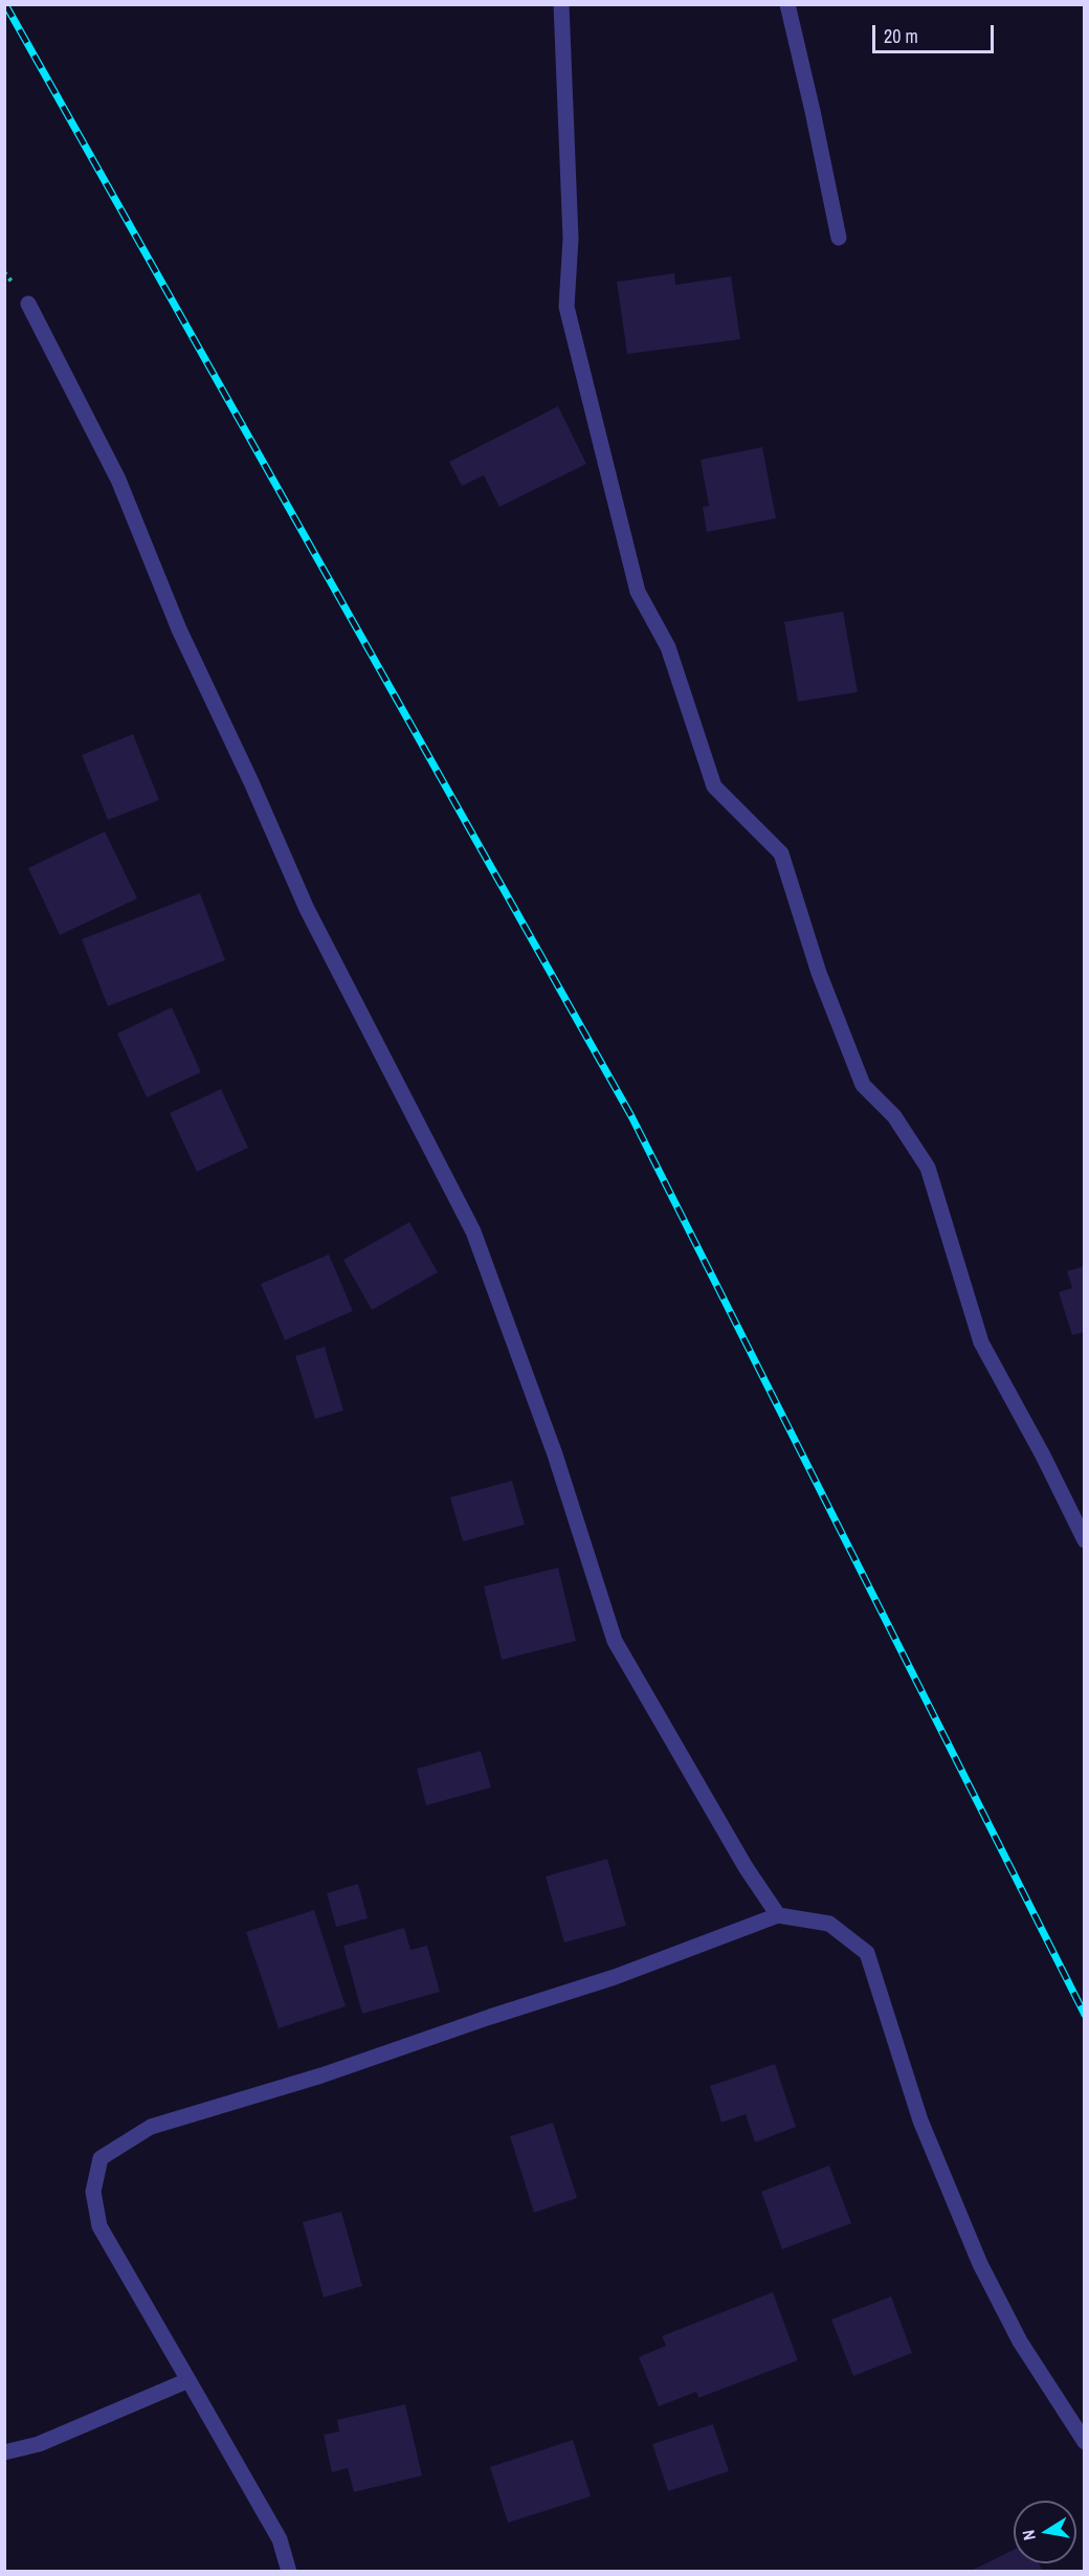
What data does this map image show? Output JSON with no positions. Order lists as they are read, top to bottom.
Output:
{
  "scale_bar": "20 m",
  "north": "left"
}
